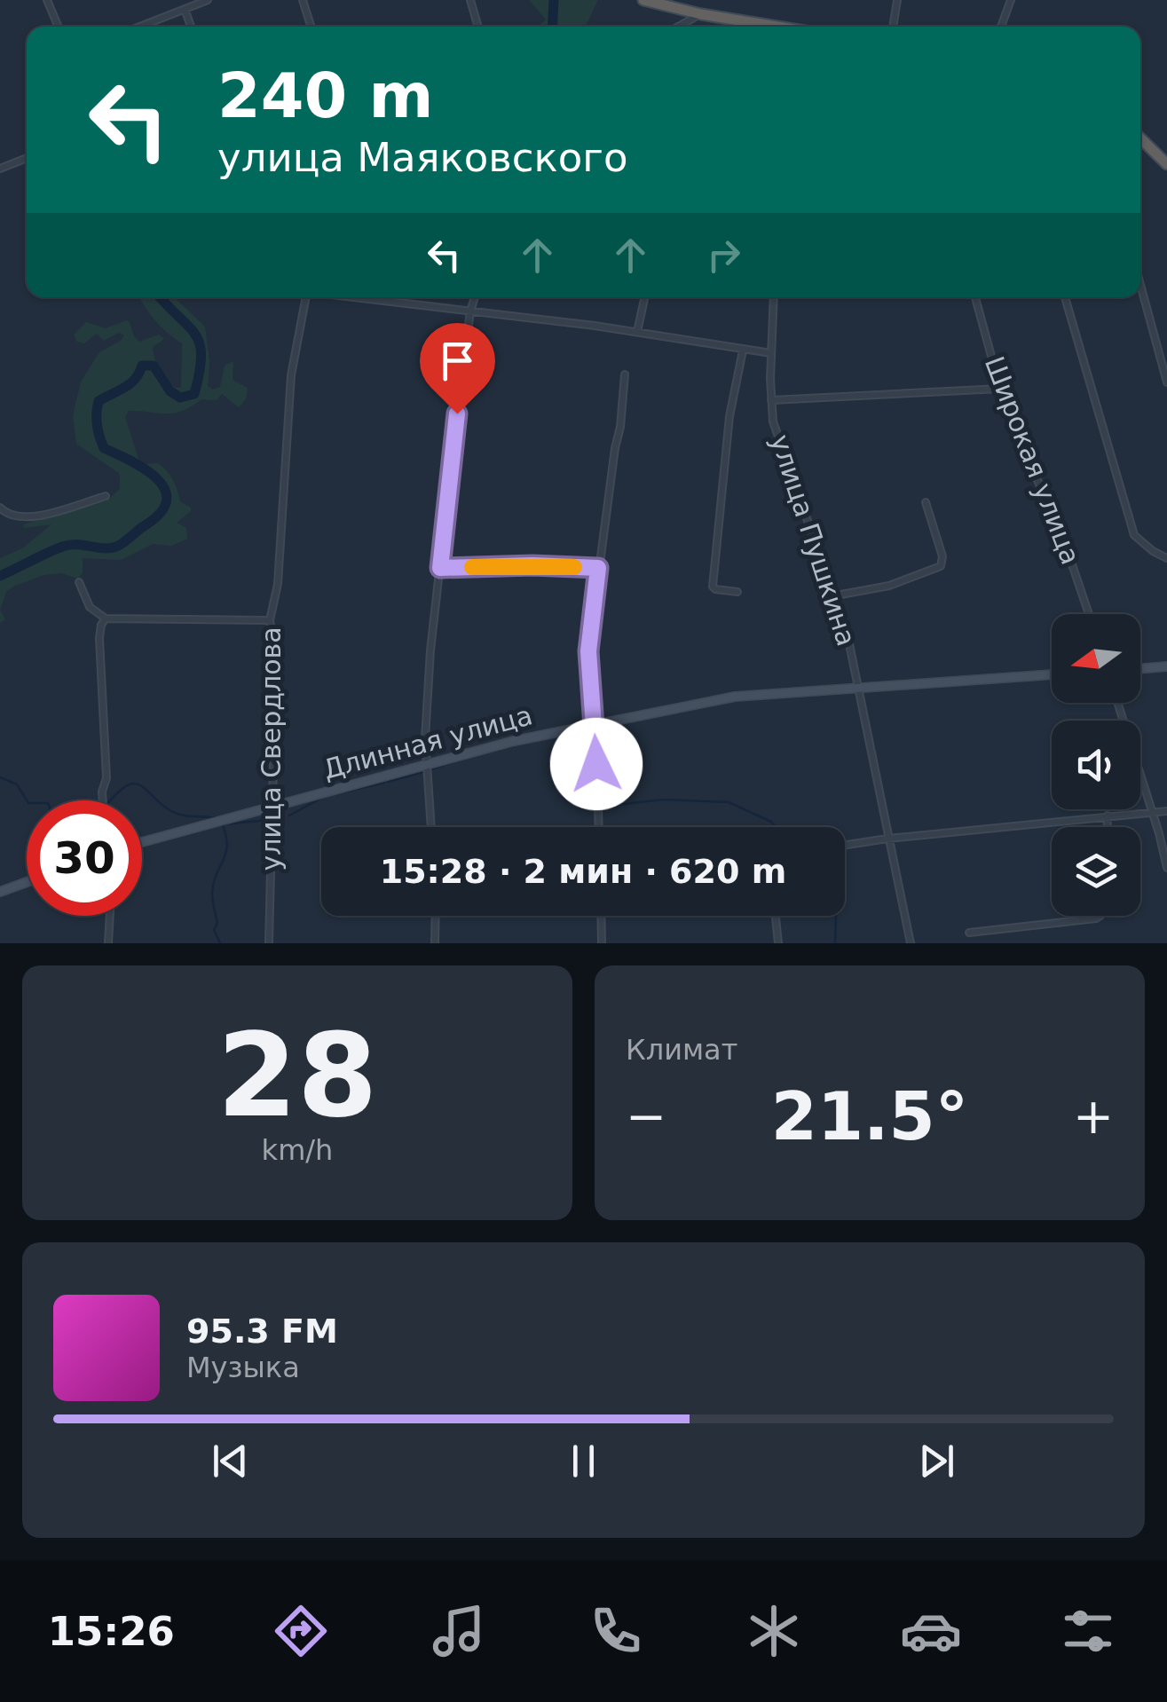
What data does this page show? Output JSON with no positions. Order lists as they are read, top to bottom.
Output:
{
  "streets": {
    "main road": ["Длинная улица"],
    "street": ["Широкая улица", "улица Пушкина", "улица Свердлова"]
  },
  "crossings": [
    ["улица Пушкина", "Длинная улица"],
    ["Длинная улица", "улица Свердлова"]
  ],
  "north": "left",
  "page": {
    "turn": ["240 m", "улица Маяковского"],
    "limit": "30",
    "trip": "15:28 · 2 мин · 620 m",
    "tile": [
      ["28", "km/h"],
      "Климат"
    ],
    "heat": ["−", "21.5°", "+"],
    "song": ["95.3 FM", "Музыка"],
    "tabs": "15:26"
  }
}
